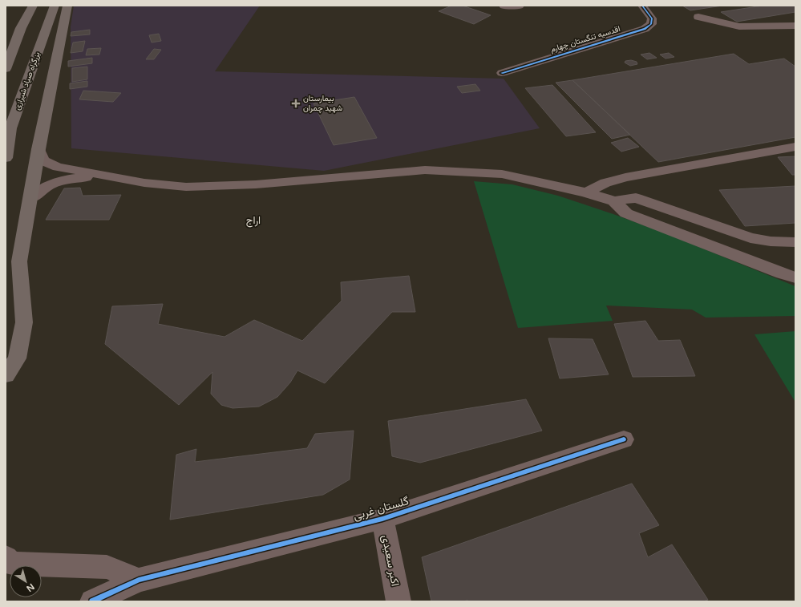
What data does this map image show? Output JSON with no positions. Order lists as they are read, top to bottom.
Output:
{
  "streets": {
    "highway": ["بزرگراه صیاد شیرازی"],
    "street": ["اقدسیه تنگستان چهارم", "گلستان غربی", "اکبر سعیدی"]
  },
  "crossings": [
    ["گلستان غربی", "اکبر سعیدی"]
  ],
  "districts": ["اراج"],
  "places": {
    "health": ["بیمارستان شهید چمران"]
  },
  "north": "bottom right"
}
